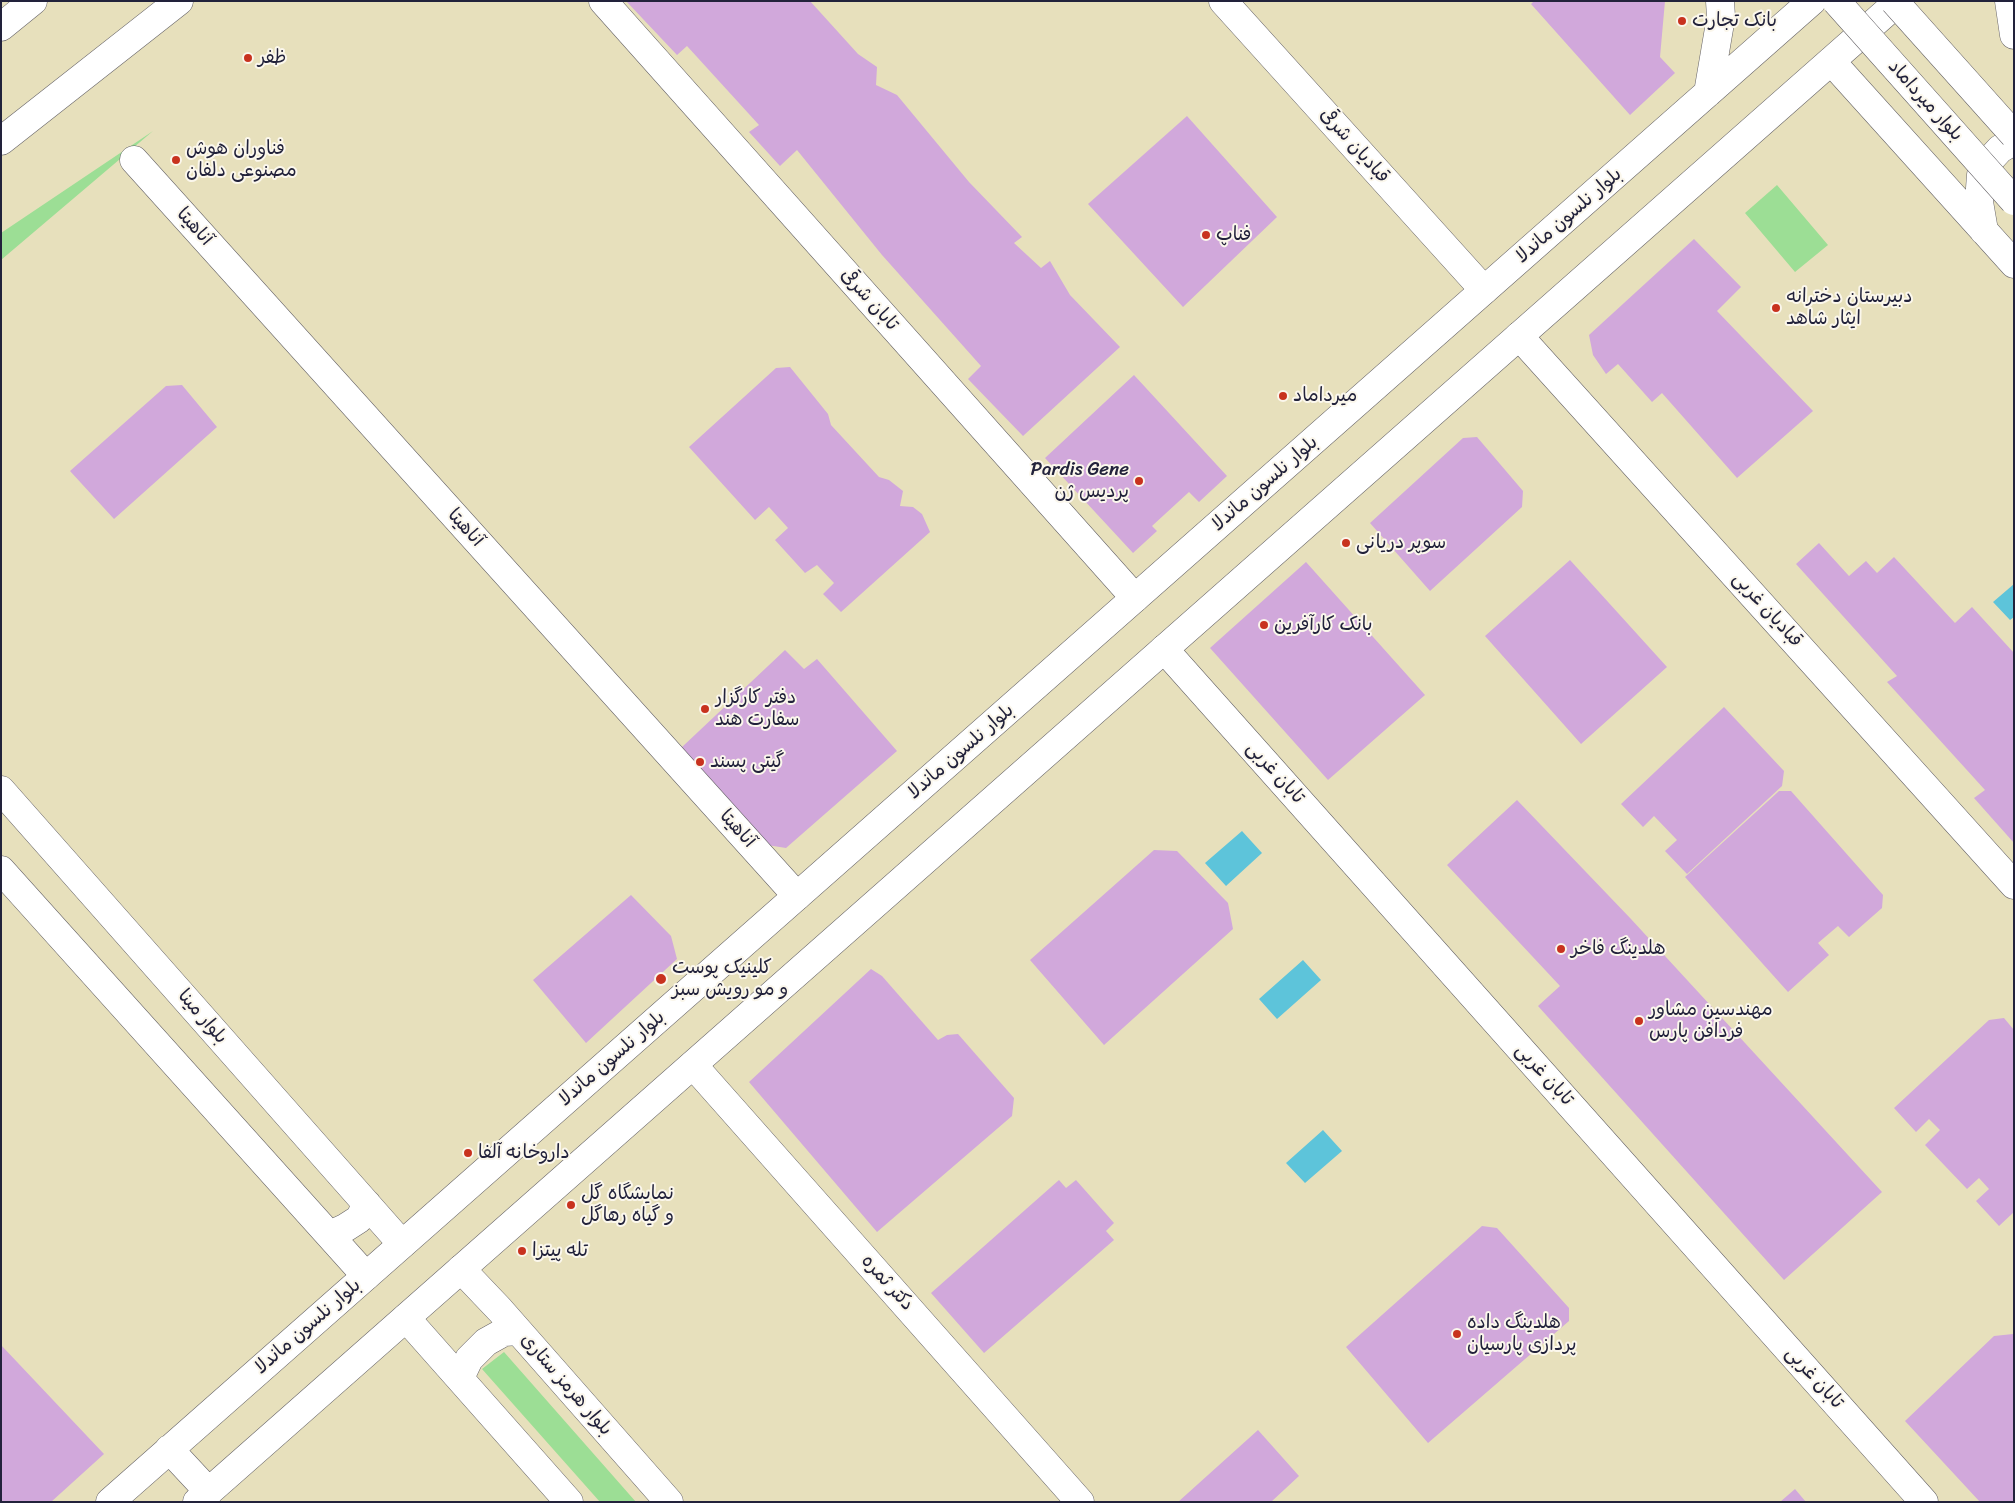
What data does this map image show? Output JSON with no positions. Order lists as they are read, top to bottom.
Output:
{
  "streets": {
    "main road": [
      "بلوار میرداماد",
      "قبادیان شرقی",
      "بلوار نلسون ماندلا",
      "آناهیتا",
      "تابان شرقی",
      "قبادیان غربی",
      "تابان غربی",
      "بلوار مینا",
      "دکتر ثمره",
      "بلوار هرمز ستاری"
    ]
  },
  "crossings": [
    ["قبادیان شرقی", "بلوار نلسون ماندلا"],
    ["بلوار نلسون ماندلا", "آناهیتا"],
    ["بلوار نلسون ماندلا", "تابان شرقی"],
    ["بلوار نلسون ماندلا", "بلوار مینا"]
  ],
  "places": [
    "بانک تجارت",
    "ظفر",
    "فناوران هوش مصنوعی دلفان",
    "فناپ",
    "دبیرستان دخترانه ایثار شاهد",
    "میرداماد",
    "Pardis Gene پردیس ژن",
    "سوپر دریانی",
    "بانک کارآفرین",
    "دفتر کارگزار سفارت هند",
    "گیتی پسند",
    "هلدینگ فاخر",
    "کلینیک پوست و مو رویش سبز",
    "مهندسین مشاور فردافن پارس",
    "داروخانه آلفا",
    "نمایشگاه گل و گیاه رهاگل",
    "تله پیتزا",
    "هلدینگ داده پردازی پارسیان"
  ]
}
